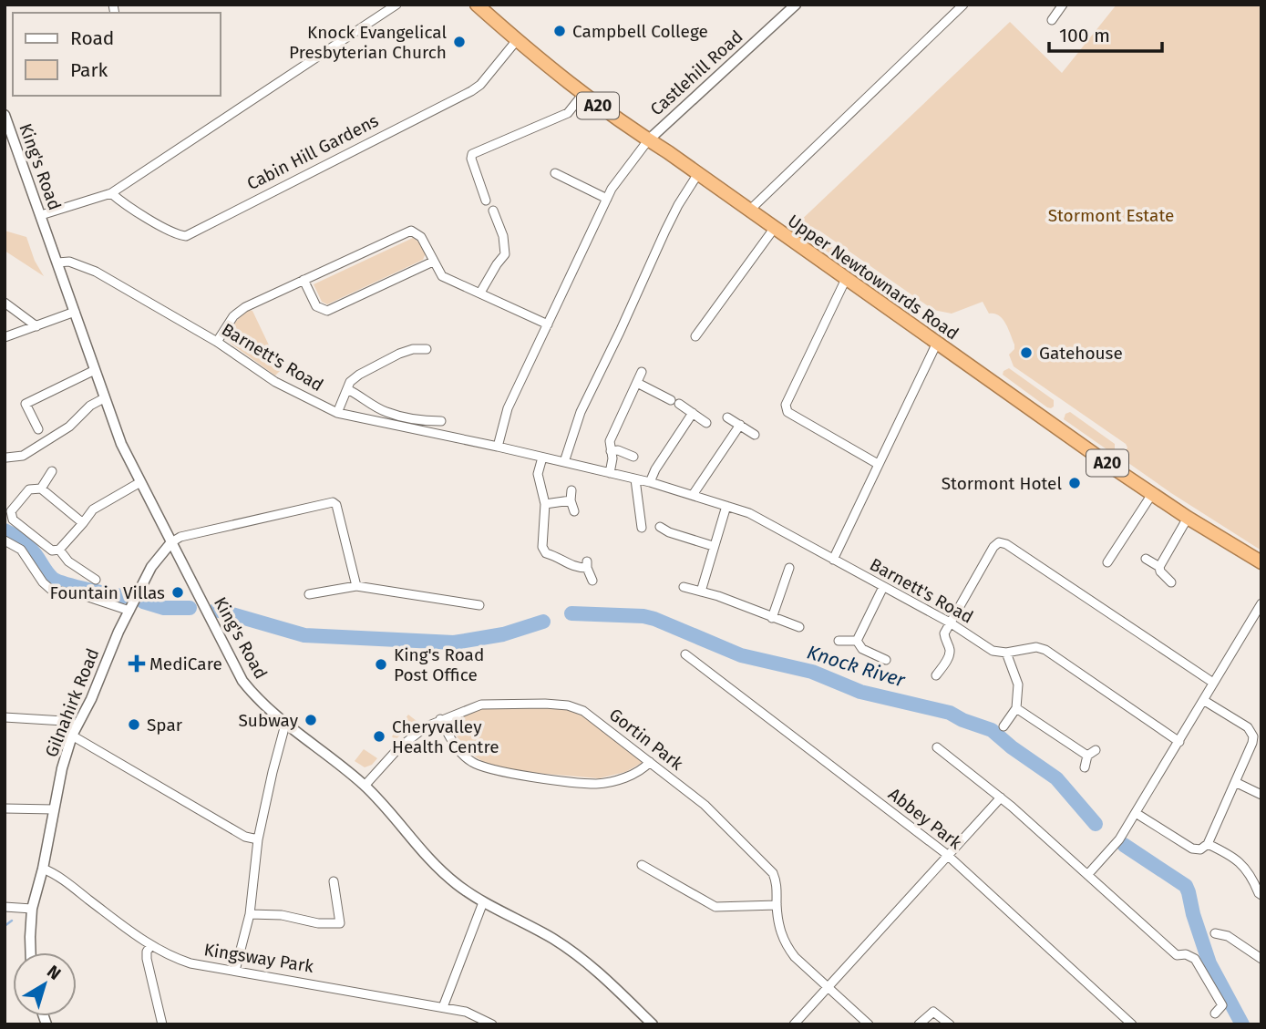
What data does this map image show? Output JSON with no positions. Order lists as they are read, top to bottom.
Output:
{
  "streets": {
    "highway": ["A20", "Upper Newtownards Road"],
    "street": [
      "Castlehill Road",
      "Cabin Hill Gardens",
      "King's Road",
      "Barnett's Road",
      "Gilnahirk Road",
      "Gortin Park",
      "Abbey Park",
      "Kingsway Park"
    ]
  },
  "crossings": [
    ["Castlehill Road", "Upper Newtownards Road"],
    ["Cabin Hill Gardens", "Upper Newtownards Road"],
    ["King's Road", "Barnett's Road"],
    ["King's Road", "Gilnahirk Road"],
    ["King's Road", "Gortin Park"],
    ["Gilnahirk Road", "Kingsway Park"]
  ],
  "water": ["Knock River"],
  "parks": ["Stormont Estate"],
  "places": {
    "other": [
      "Campbell College",
      "Knock Evangelical Presbyterian Church",
      "Gatehouse",
      "Stormont Hotel",
      "Fountain Villas",
      "King's Road Post Office",
      "Subway",
      "Spar",
      "Cheryvalley Health Centre"
    ],
    "health": ["MediCare"]
  },
  "legend": ["Road", "Park"],
  "scale_bar": "100 m",
  "north": "top right"
}
